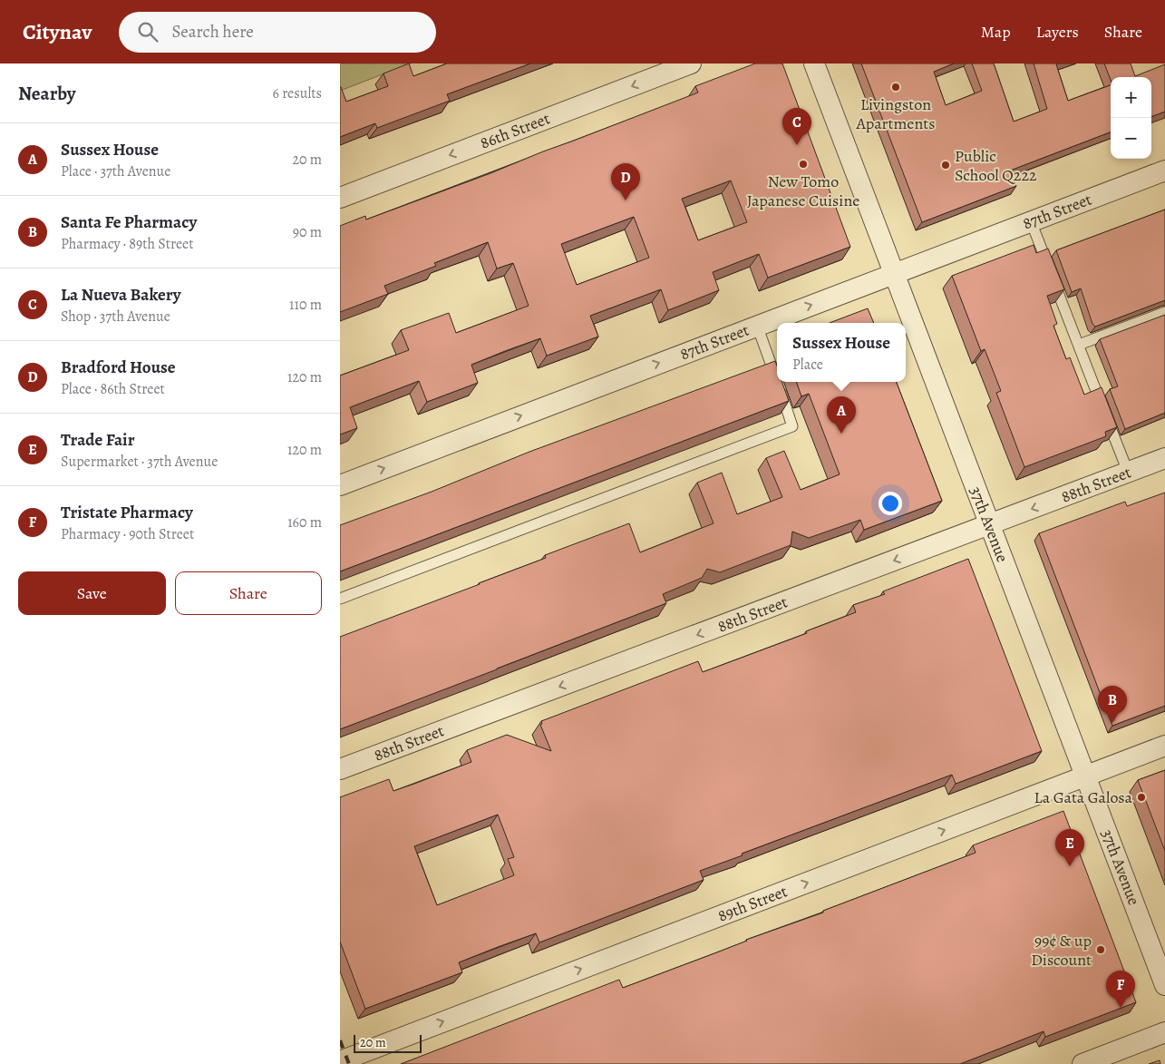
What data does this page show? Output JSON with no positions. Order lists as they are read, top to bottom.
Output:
{
  "streets": {
    "street": [
      "86th Street",
      "87th Street",
      "88th Street",
      "37th Avenue",
      "89th Street"
    ]
  },
  "crossings": [
    ["87th Street", "37th Avenue"],
    ["88th Street", "37th Avenue"],
    ["37th Avenue", "89th Street"]
  ],
  "one_way": [
    "86th Street",
    "87th Street",
    "88th Street",
    "89th Street"
  ],
  "places": [
    "Livingston Apartments",
    "New Tomo Japanese Cuisine",
    "Public School Q222",
    "La Gata Galosa",
    "99¢ & up Discount"
  ],
  "scale_bar": "20 m",
  "page": {
    "header": "Citynav",
    "search": "Search here",
    "nav": ["Map", "Layers", "Share"],
    "heading": ["Nearby", "6 results"],
    "map_buttons": ["+", "−"],
    "pins": [
      "C",
      "D",
      "A",
      "B",
      "E",
      "F"
    ],
    "list": [
      {
        "mark": "A",
        "name": "Sussex House",
        "note": "Place · 37th Avenue",
        "value": "20 m"
      },
      {
        "mark": "B",
        "name": "Santa Fe Pharmacy",
        "note": "Pharmacy · 89th Street",
        "value": "90 m"
      },
      {
        "mark": "C",
        "name": "La Nueva Bakery",
        "note": "Shop · 37th Avenue",
        "value": "110 m"
      },
      {
        "mark": "D",
        "name": "Bradford House",
        "note": "Place · 86th Street",
        "value": "120 m"
      },
      {
        "mark": "E",
        "name": "Trade Fair",
        "note": "Supermarket · 37th Avenue",
        "value": "120 m"
      },
      {
        "mark": "F",
        "name": "Tristate Pharmacy",
        "note": "Pharmacy · 90th Street",
        "value": "160 m"
      }
    ],
    "popup": ["Sussex House", "Place"],
    "buttons": ["Save", "Share"],
    "scale": "20 m"
  }
}
